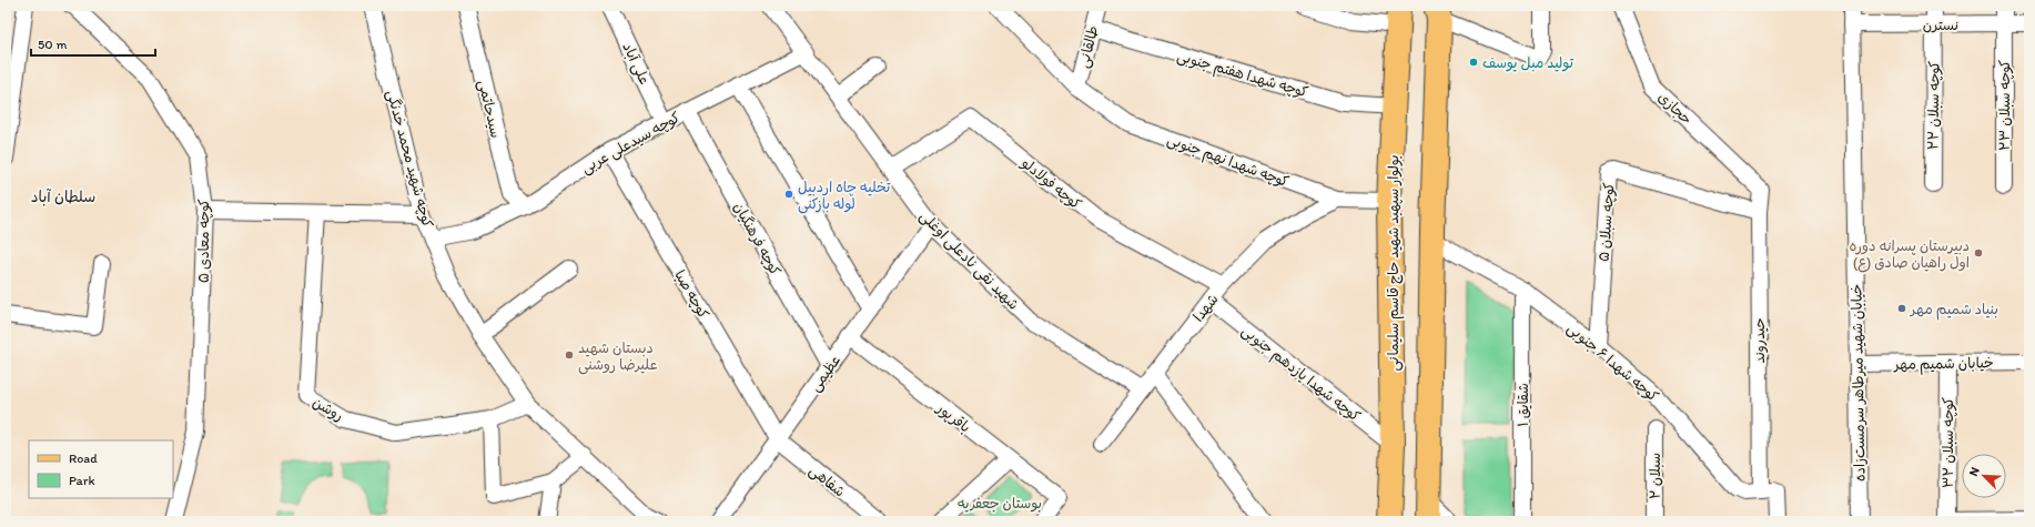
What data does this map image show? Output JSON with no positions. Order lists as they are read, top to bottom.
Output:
{
  "streets": {
    "main road": ["بولوار سپهبد شهید حاج قاسم سلیمانی"],
    "street": [
      "نسترن",
      "طالقانی",
      "علی آباد",
      "کوچه شهدا هفتم جنوبی",
      "کوچه سبلان ۲۲",
      "کوچه سبلان ۲۳",
      "حجازی",
      "سیدحاتمی",
      "کوچه سیدعلی عربی",
      "کوچه شهید محمد خدنگی",
      "کوچه شهدا نهم جنوبی",
      "کوچه فولادلو",
      "کوچه سبلان ۵",
      "کوچه فرهنگیان",
      "کوچه معادی ۵",
      "شهید نقی نادعلی اوغلی",
      "کوچه صبا",
      "شهدا",
      "حیدروند",
      "کوچه شهدا ۶ جنوبی",
      "خیابان شمیم مهر",
      "عظیمی",
      "کوچه شهدا یازدهم جنوبی",
      "خیابان شهید میرطاهر سرمست‌زاده",
      "شقایق ۱",
      "روشن",
      "باقرپور",
      "کوچه سبلان ۳۲",
      "سبلان ۲",
      "شفاهی"
    ]
  },
  "crossings": [
    ["نسترن", "کوچه سبلان ۲۲"],
    ["نسترن", "کوچه سبلان ۲۳"],
    ["نسترن", "خیابان شهید میرطاهر سرمست‌زاده"],
    ["طالقانی", "کوچه شهدا هفتم جنوبی"],
    ["طالقانی", "کوچه شهدا نهم جنوبی"],
    ["علی آباد", "کوچه سیدعلی عربی"],
    ["کوچه شهدا هفتم جنوبی", "بولوار سپهبد شهید حاج قاسم سلیمانی"],
    ["حجازی", "حیدروند"],
    ["سیدحاتمی", "کوچه سیدعلی عربی"],
    ["کوچه سیدعلی عربی", "کوچه شهید محمد خدنگی"],
    ["کوچه سیدعلی عربی", "کوچه فرهنگیان"],
    ["کوچه سیدعلی عربی", "شهید نقی نادعلی اوغلی"],
    ["کوچه سیدعلی عربی", "کوچه صبا"],
    ["کوچه شهید محمد خدنگی", "روشن"],
    ["کوچه شهدا نهم جنوبی", "بولوار سپهبد شهید حاج قاسم سلیمانی"],
    ["کوچه شهدا نهم جنوبی", "شهدا"],
    ["کوچه فولادلو", "شهید نقی نادعلی اوغلی"],
    ["کوچه فولادلو", "شهدا"],
    ["کوچه سبلان ۵", "حیدروند"],
    ["کوچه سبلان ۵", "کوچه شهدا ۶ جنوبی"],
    ["کوچه فرهنگیان", "عظیمی"],
    ["شهید نقی نادعلی اوغلی", "شهدا"],
    ["شهید نقی نادعلی اوغلی", "عظیمی"],
    ["بولوار سپهبد شهید حاج قاسم سلیمانی", "کوچه شهدا یازدهم جنوبی"],
    ["کوچه صبا", "عظیمی"],
    ["کوچه صبا", "شفاهی"],
    ["شهدا", "کوچه شهدا یازدهم جنوبی"],
    ["حیدروند", "کوچه شهدا ۶ جنوبی"],
    ["کوچه شهدا ۶ جنوبی", "شقایق ۱"],
    ["خیابان شمیم مهر", "خیابان شهید میرطاهر سرمست‌زاده"],
    ["خیابان شمیم مهر", "کوچه سبلان ۳۲"],
    ["عظیمی", "باقرپور"],
    ["عظیمی", "شفاهی"]
  ],
  "districts": ["سلطان آباد"],
  "parks": ["بوستان جعفریه"],
  "places": [
    "تولید مبل یوسف",
    "تخلیه چاه اردبیل لوله بازکنی",
    "دبیرستان پسرانه دوره اول راهیان صادق (ع)",
    "بنیاد شمیم مهر",
    "دبستان شهید علیرضا روشنی"
  ],
  "legend": ["Road", "Park"],
  "scale_bar": "50 m",
  "north": "top left"
}
